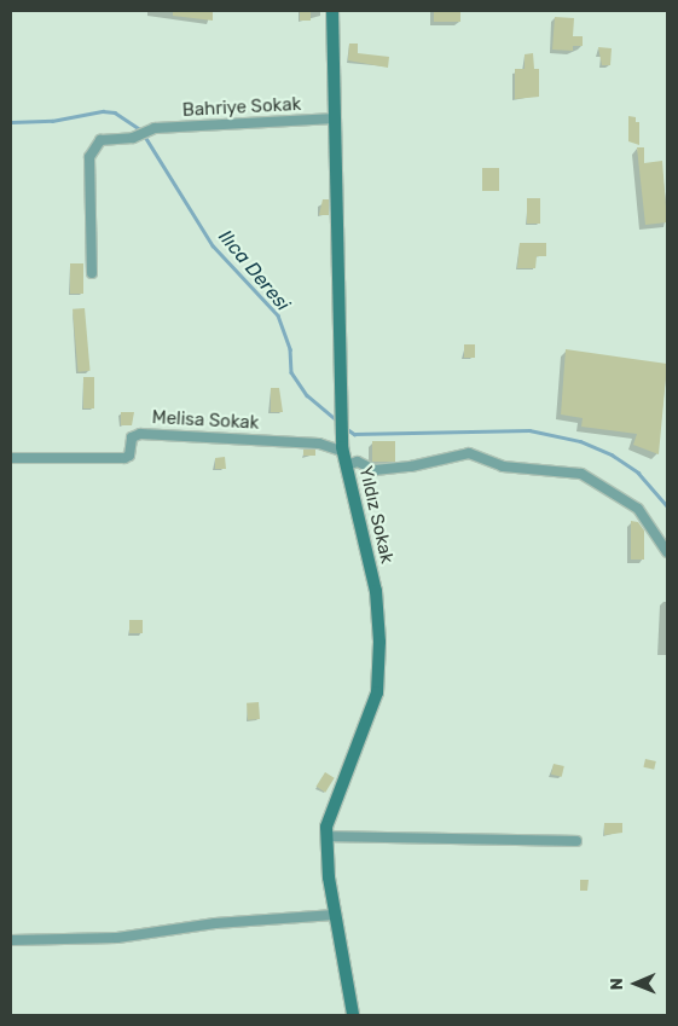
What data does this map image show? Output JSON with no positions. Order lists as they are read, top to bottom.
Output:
{
  "streets": {
    "street": ["Bahriye Sokak", "Melisa Sokak", "Yıldız Sokak"]
  },
  "crossings": [
    ["Bahriye Sokak", "Yıldız Sokak"],
    ["Melisa Sokak", "Yıldız Sokak"]
  ],
  "water": ["Ilıca Deresi"],
  "north": "left"
}
